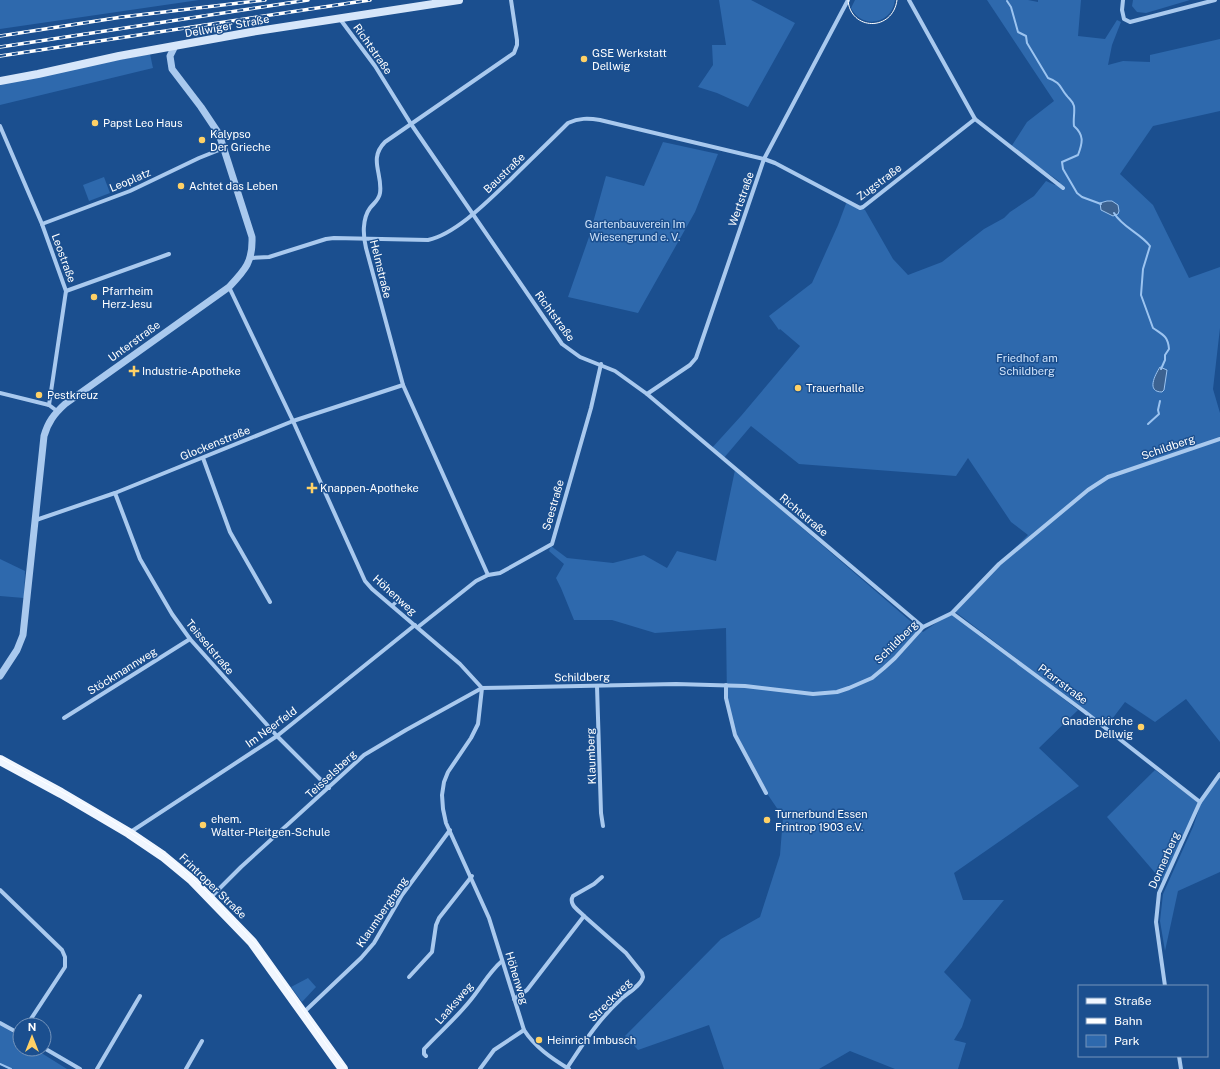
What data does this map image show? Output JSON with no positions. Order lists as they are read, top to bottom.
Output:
{
  "streets": {
    "main road": ["Dellwiger Straße", "Frintroper Straße"],
    "street": [
      "Richtstraße",
      "Baustraße",
      "Leoplatz",
      "Zugstraße",
      "Wertstraße",
      "Leostraße",
      "Helmstraße",
      "Unterstraße",
      "Glockenstraße",
      "Schildberg",
      "Seestraße",
      "Höhenweg",
      "Teisselstraße",
      "Stöckmannweg",
      "Pfarrstraße",
      "Im Neerfeld",
      "Klaumberg",
      "Teisselsberg",
      "Donnerberg",
      "Klaumberghang",
      "Streckweg",
      "Laaksweg"
    ]
  },
  "crossings": [
    ["Dellwiger Straße", "Richtstraße"],
    ["Dellwiger Straße", "Unterstraße"],
    ["Richtstraße", "Baustraße"],
    ["Richtstraße", "Wertstraße"],
    ["Richtstraße", "Helmstraße"],
    ["Richtstraße", "Schildberg"],
    ["Richtstraße", "Seestraße"],
    ["Baustraße", "Zugstraße"],
    ["Baustraße", "Wertstraße"],
    ["Baustraße", "Helmstraße"],
    ["Baustraße", "Unterstraße"],
    ["Leoplatz", "Leostraße"],
    ["Leoplatz", "Unterstraße"],
    ["Zugstraße", "Wertstraße"],
    ["Helmstraße", "Glockenstraße"],
    ["Helmstraße", "Seestraße"],
    ["Unterstraße", "Glockenstraße"],
    ["Unterstraße", "Höhenweg"],
    ["Glockenstraße", "Höhenweg"],
    ["Glockenstraße", "Teisselstraße"],
    ["Schildberg", "Höhenweg"],
    ["Schildberg", "Pfarrstraße"],
    ["Schildberg", "Klaumberg"],
    ["Schildberg", "Teisselsberg"],
    ["Seestraße", "Höhenweg"],
    ["Seestraße", "Im Neerfeld"],
    ["Höhenweg", "Im Neerfeld"],
    ["Höhenweg", "Teisselsberg"],
    ["Höhenweg", "Klaumberghang"],
    ["Höhenweg", "Streckweg"],
    ["Höhenweg", "Laaksweg"],
    ["Teisselstraße", "Stöckmannweg"],
    ["Teisselstraße", "Im Neerfeld"],
    ["Teisselstraße", "Teisselsberg"],
    ["Pfarrstraße", "Donnerberg"],
    ["Im Neerfeld", "Frintroper Straße"],
    ["Teisselsberg", "Frintroper Straße"],
    ["Frintroper Straße", "Klaumberghang"]
  ],
  "parks": ["Gartenbauverein Im Wiesengrund e. V.", "Friedhof am Schildberg"],
  "places": {
    "other": [
      "GSE Werkstatt Dellwig",
      "Papst Leo Haus",
      "Kalypso Der Grieche",
      "Achtet das Leben",
      "Pfarrheim Herz-Jesu",
      "Trauerhalle",
      "Pestkreuz",
      "Gnadenkirche Dellwig",
      "Turnerbund Essen Frintrop 1903 e.V.",
      "ehem. Walter-Pleitgen-Schule",
      "Heinrich Imbusch"
    ],
    "health": ["Industrie-Apotheke", "Knappen-Apotheke"]
  },
  "legend": ["Straße", "Bahn", "Park"],
  "north": "top"
}
